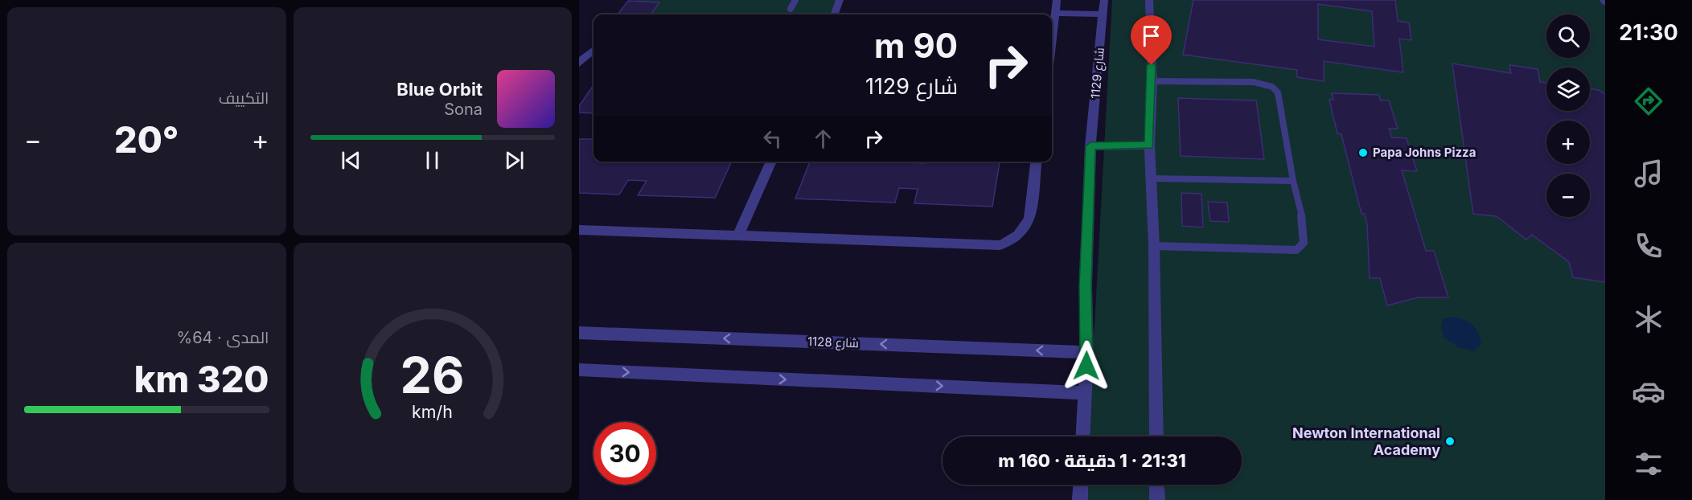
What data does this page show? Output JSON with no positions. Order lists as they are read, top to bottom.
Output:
{
  "streets": {
    "street": ["شارع 1129", "شارع 1128"]
  },
  "crossings": [
    ["شارع 1129", "شارع 1128"]
  ],
  "places": ["Papa Johns Pizza", "Newton International Academy"],
  "page": {
    "tabs": "21:30",
    "tile": [
      "التكييف",
      ["المدى · 64%", "320 km"]
    ],
    "map_buttons": ["+", "−"],
    "turn": ["90 m", "شارع 1129"],
    "song": ["Blue Orbit", "Sona"],
    "heat": ["−", "20°", "+"],
    "limit": "30",
    "trip": "21:31 · 1 دقيقة · 160 m",
    "gauge": ["26", "km/h"]
  }
}
